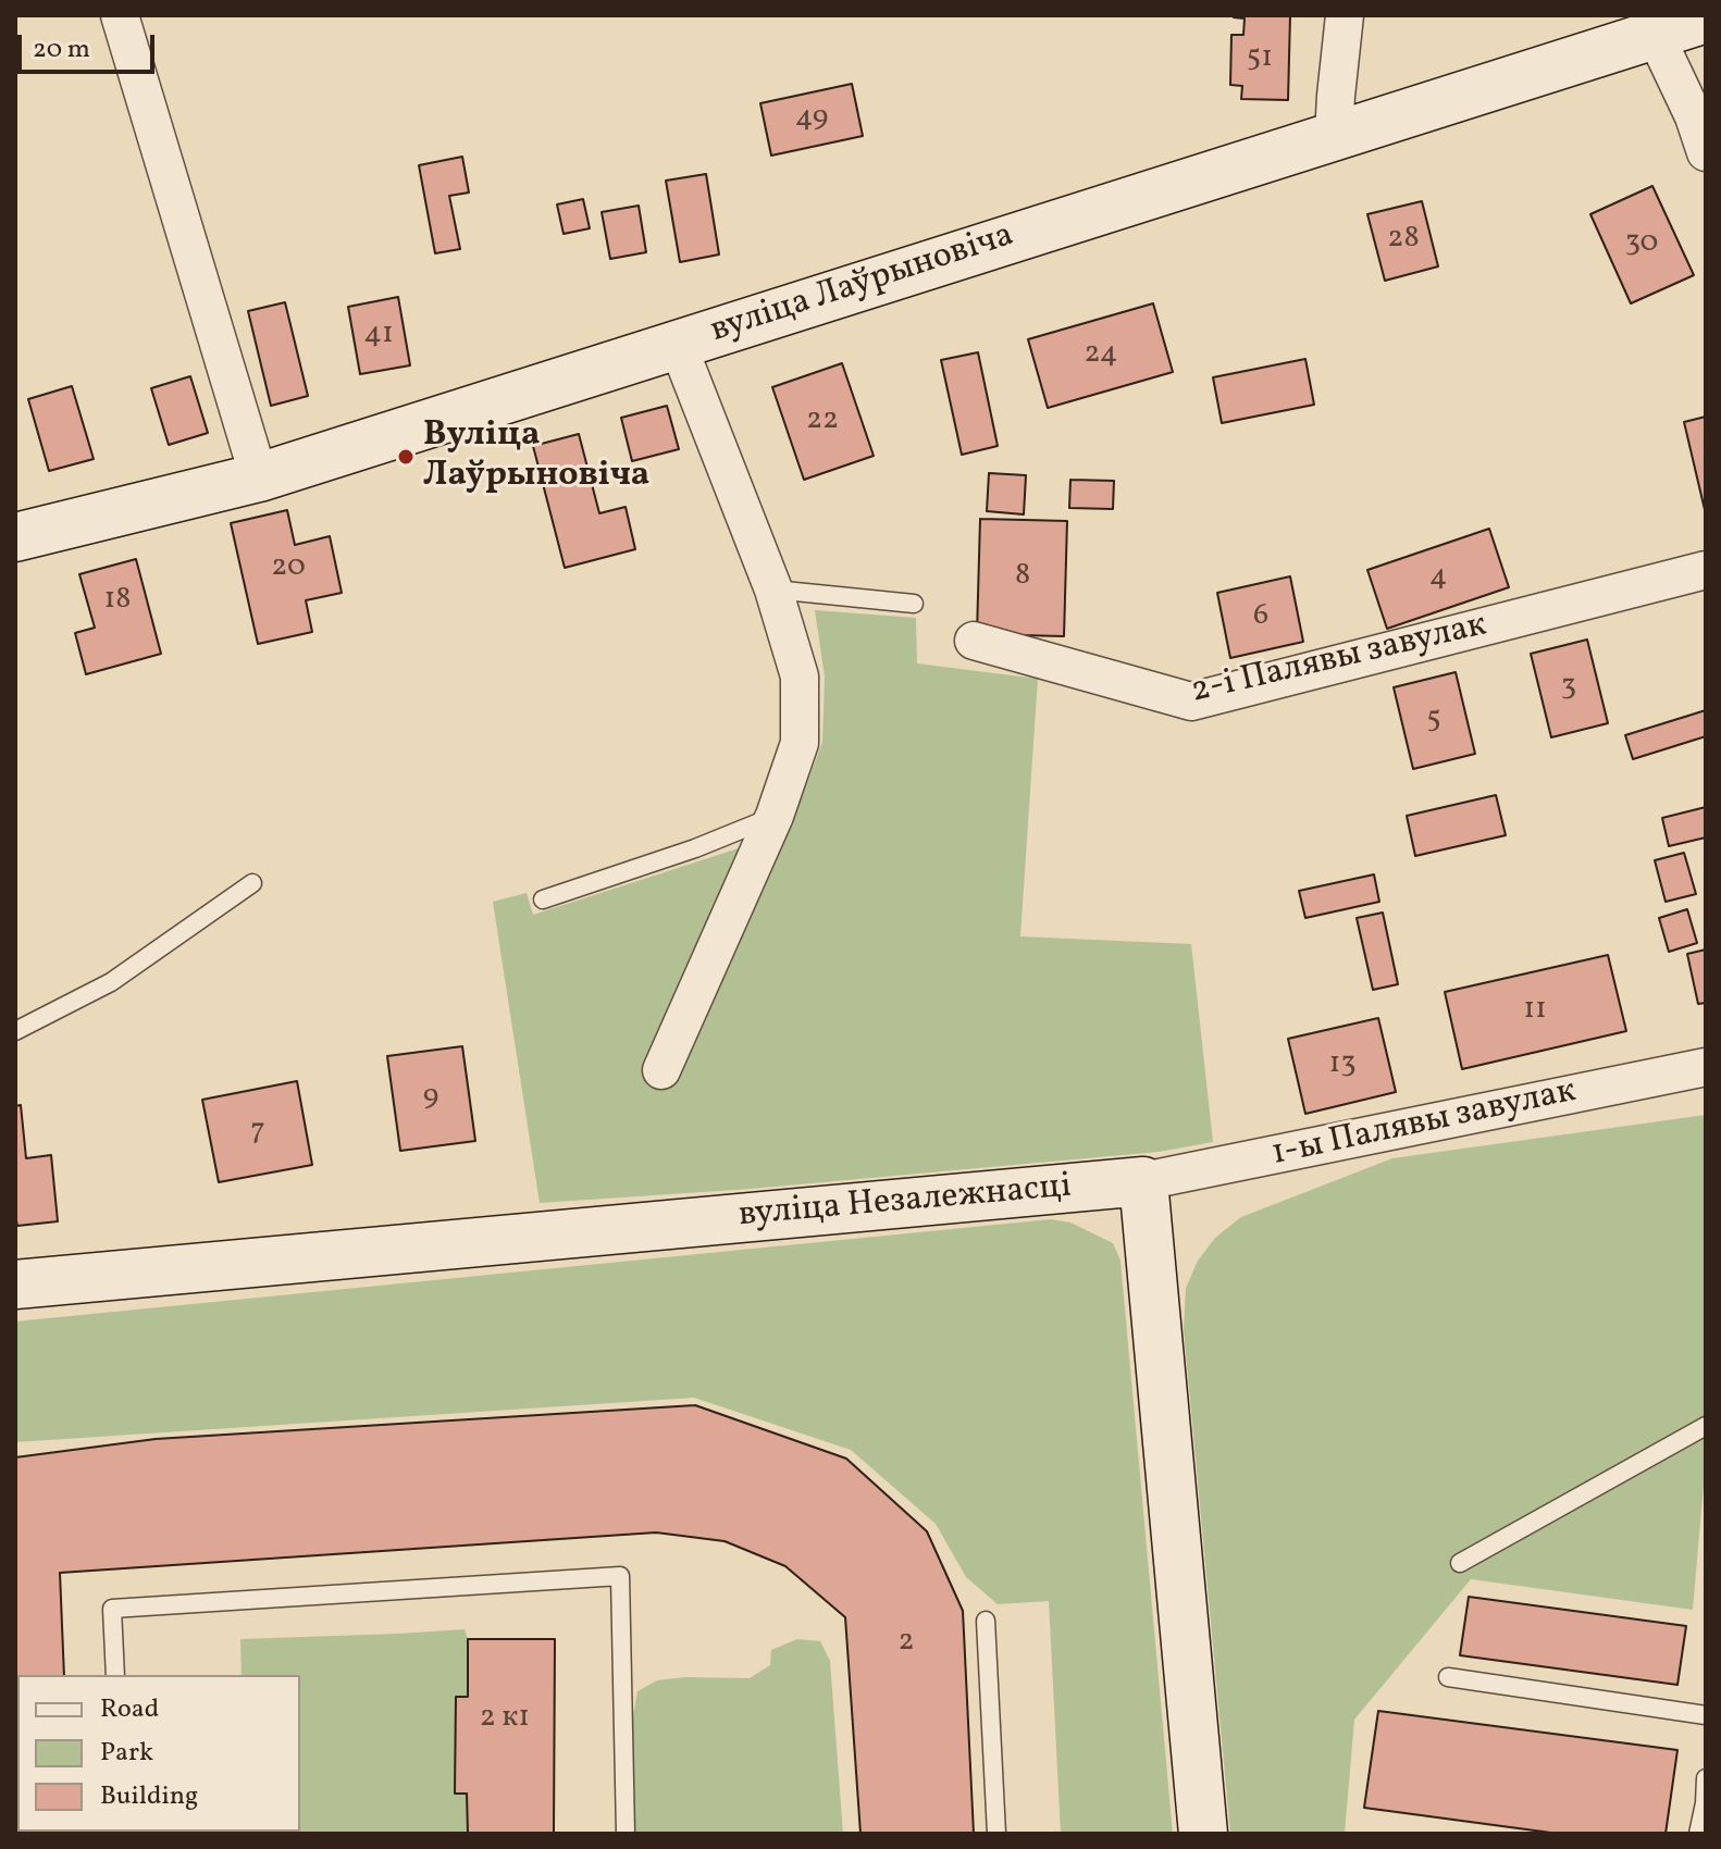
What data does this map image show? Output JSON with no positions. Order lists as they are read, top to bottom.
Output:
{
  "streets": {
    "main road": ["вуліца Лаўрыновіча", "вуліца Незалежнасці"],
    "street": ["2-і Палявы завулак", "1-ы Палявы завулак"]
  },
  "crossings": [
    ["1-ы Палявы завулак", "вуліца Незалежнасці"]
  ],
  "places": ["Вуліца Лаўрыновіча"],
  "house_numbers": [
    "51",
    "49",
    "28",
    "30",
    "41",
    "24",
    "22",
    "20",
    "8",
    "4",
    "18",
    "6",
    "3",
    "5",
    "11",
    "13",
    "9",
    "7",
    "2",
    "2 к1"
  ],
  "legend": ["Road", "Park", "Building"],
  "scale_bar": "20 m"
}
